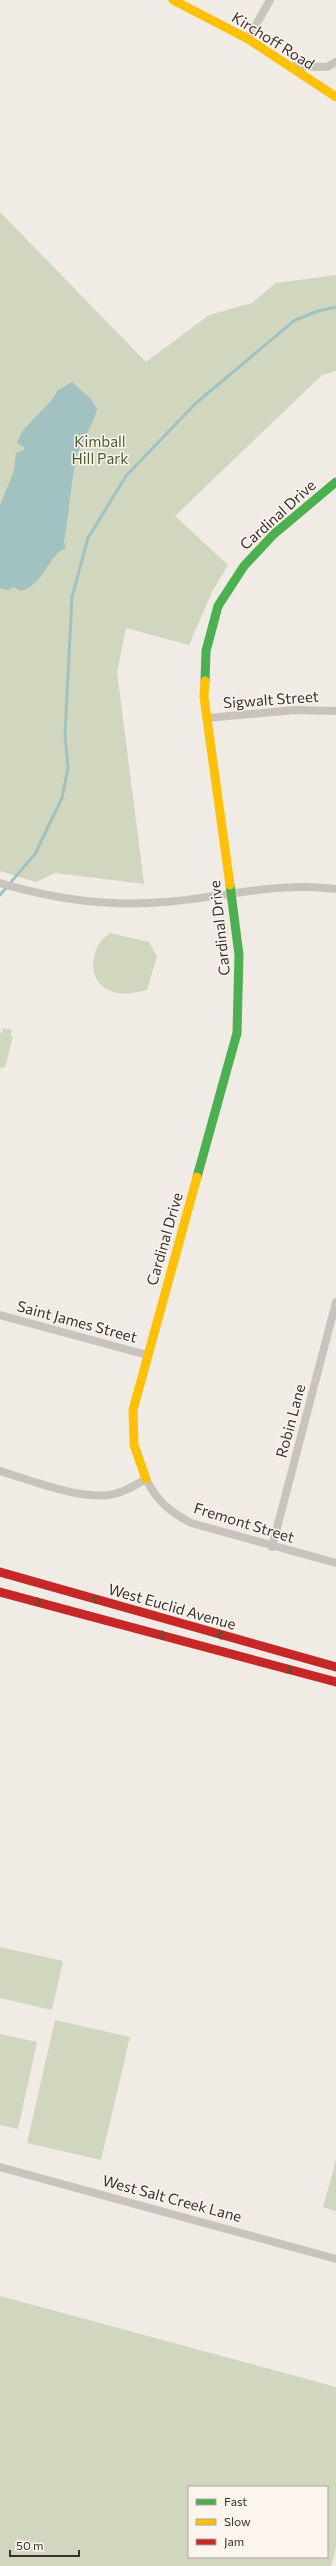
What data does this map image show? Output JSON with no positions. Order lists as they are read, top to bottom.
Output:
{
  "streets": {
    "street": [
      "Kirchoff Road",
      "Cardinal Drive",
      "Sigwalt Street",
      "Saint James Street",
      "Robin Lane",
      "Fremont Street",
      "West Euclid Avenue",
      "West Salt Creek Lane"
    ]
  },
  "crossings": [
    ["Cardinal Drive", "Sigwalt Street"],
    ["Cardinal Drive", "Saint James Street"],
    ["Cardinal Drive", "Fremont Street"],
    ["Robin Lane", "Fremont Street"]
  ],
  "parks": ["Kimball Hill Park"],
  "legend": ["Fast", "Slow", "Jam"],
  "scale_bar": "50 m"
}
